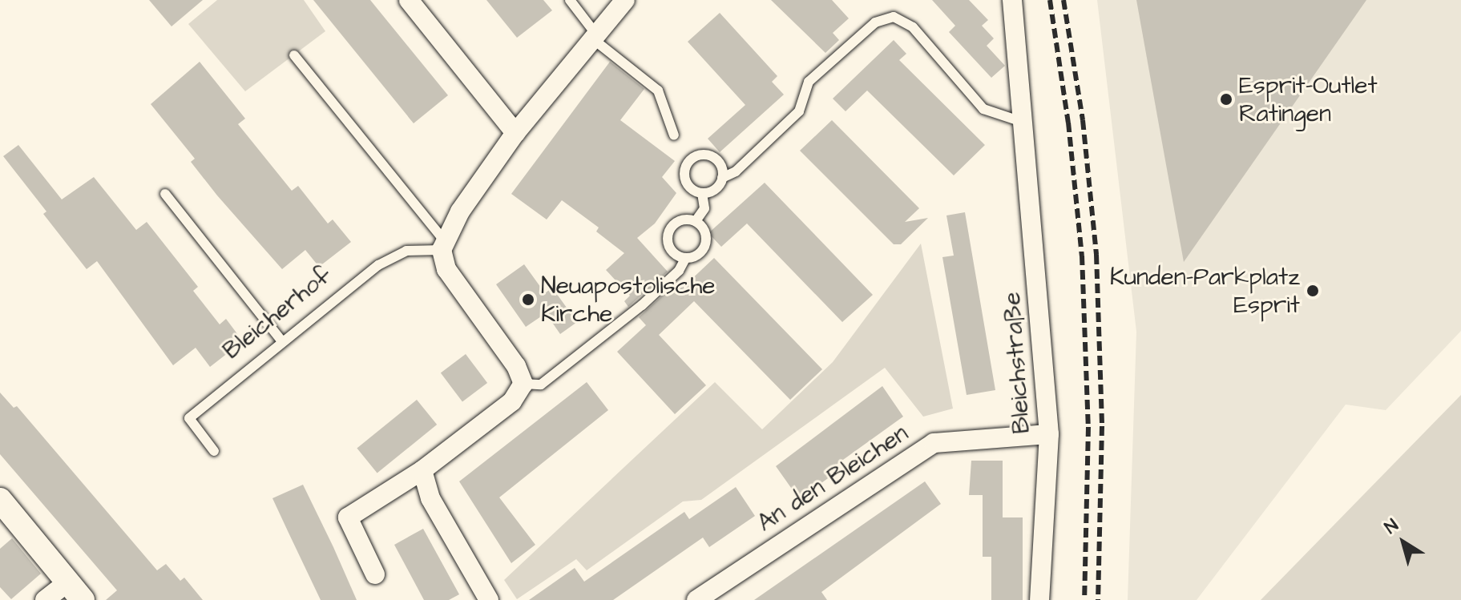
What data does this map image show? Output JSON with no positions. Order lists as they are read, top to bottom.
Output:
{
  "streets": {
    "street": ["Bleichstraße", "An den Bleichen"],
    "lane": ["Bleicherhof"]
  },
  "crossings": [
    ["Bleichstraße", "An den Bleichen"]
  ],
  "places": ["Esprit-Outlet Ratingen", "Kunden-Parkplatz Esprit", "Neuapostolische Kirche"],
  "north": "top left"
}
